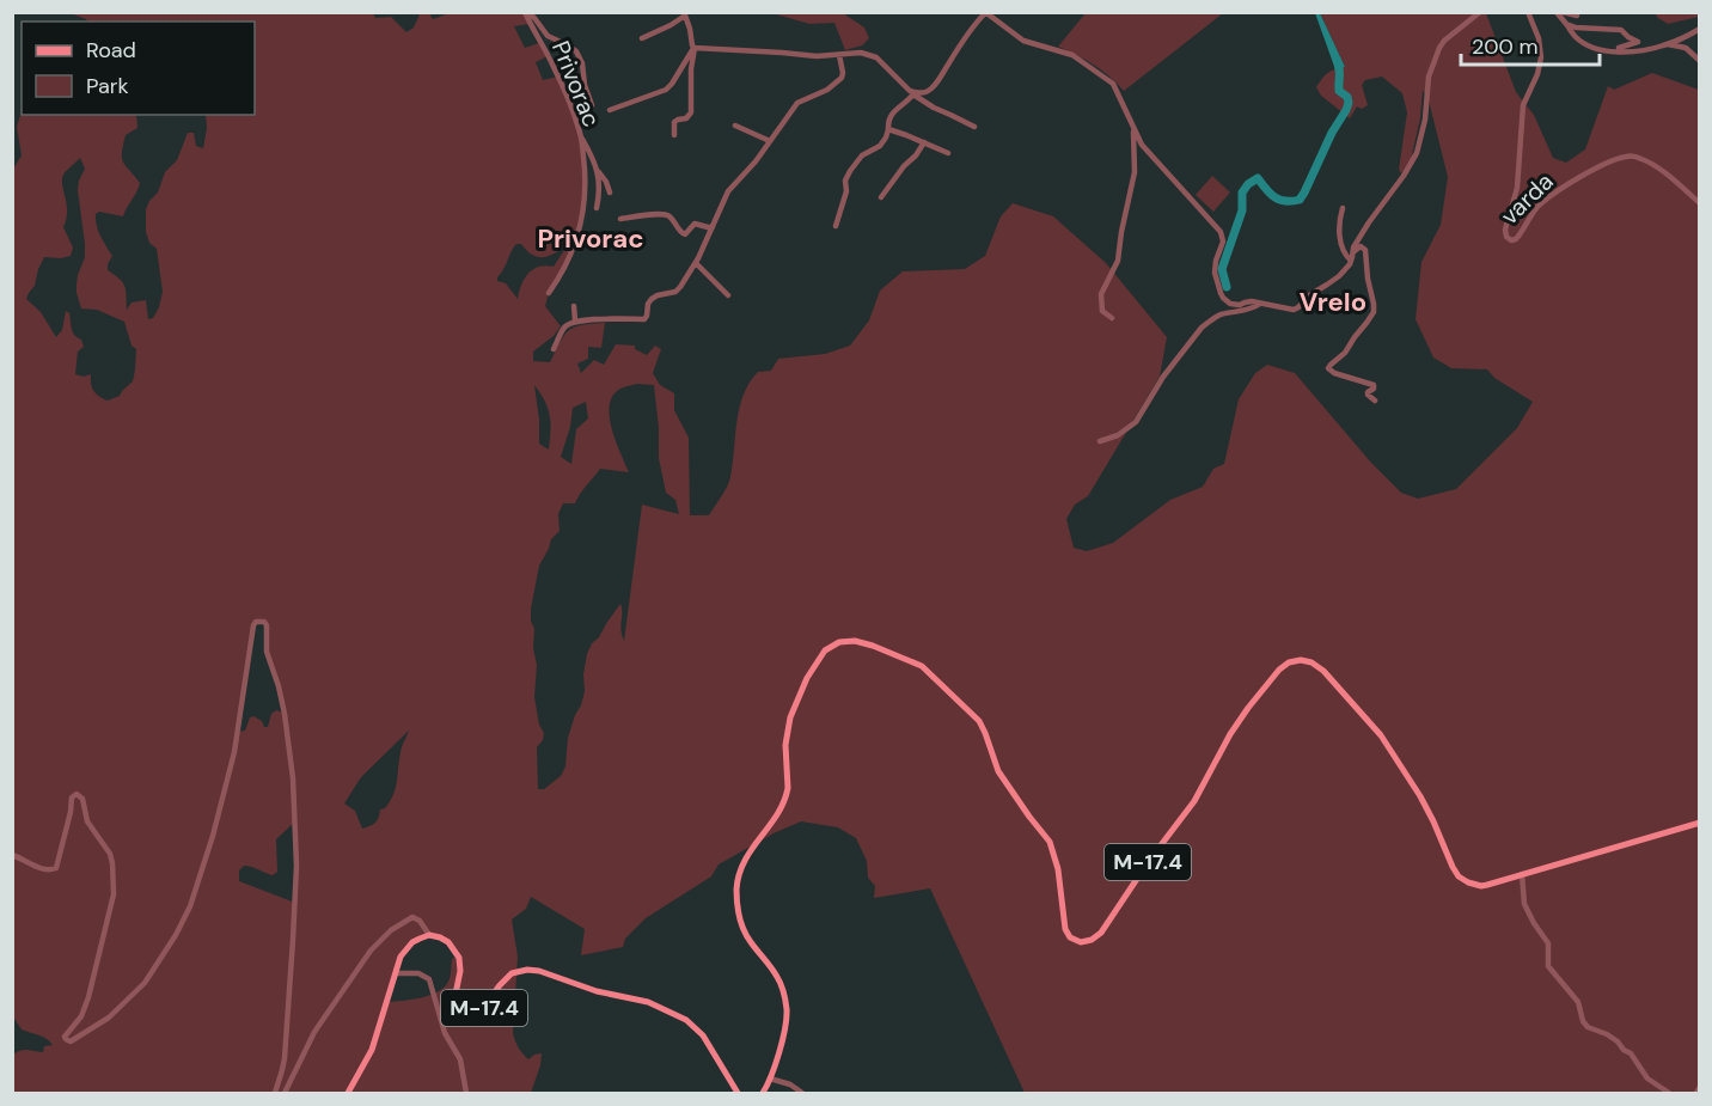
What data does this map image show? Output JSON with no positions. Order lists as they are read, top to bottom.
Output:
{
  "streets": {
    "main road": ["M-17.4"],
    "street": ["Privorac", "varda"]
  },
  "districts": ["Privorac", "Vrelo"],
  "legend": ["Road", "Park"],
  "scale_bar": "200 m"
}
